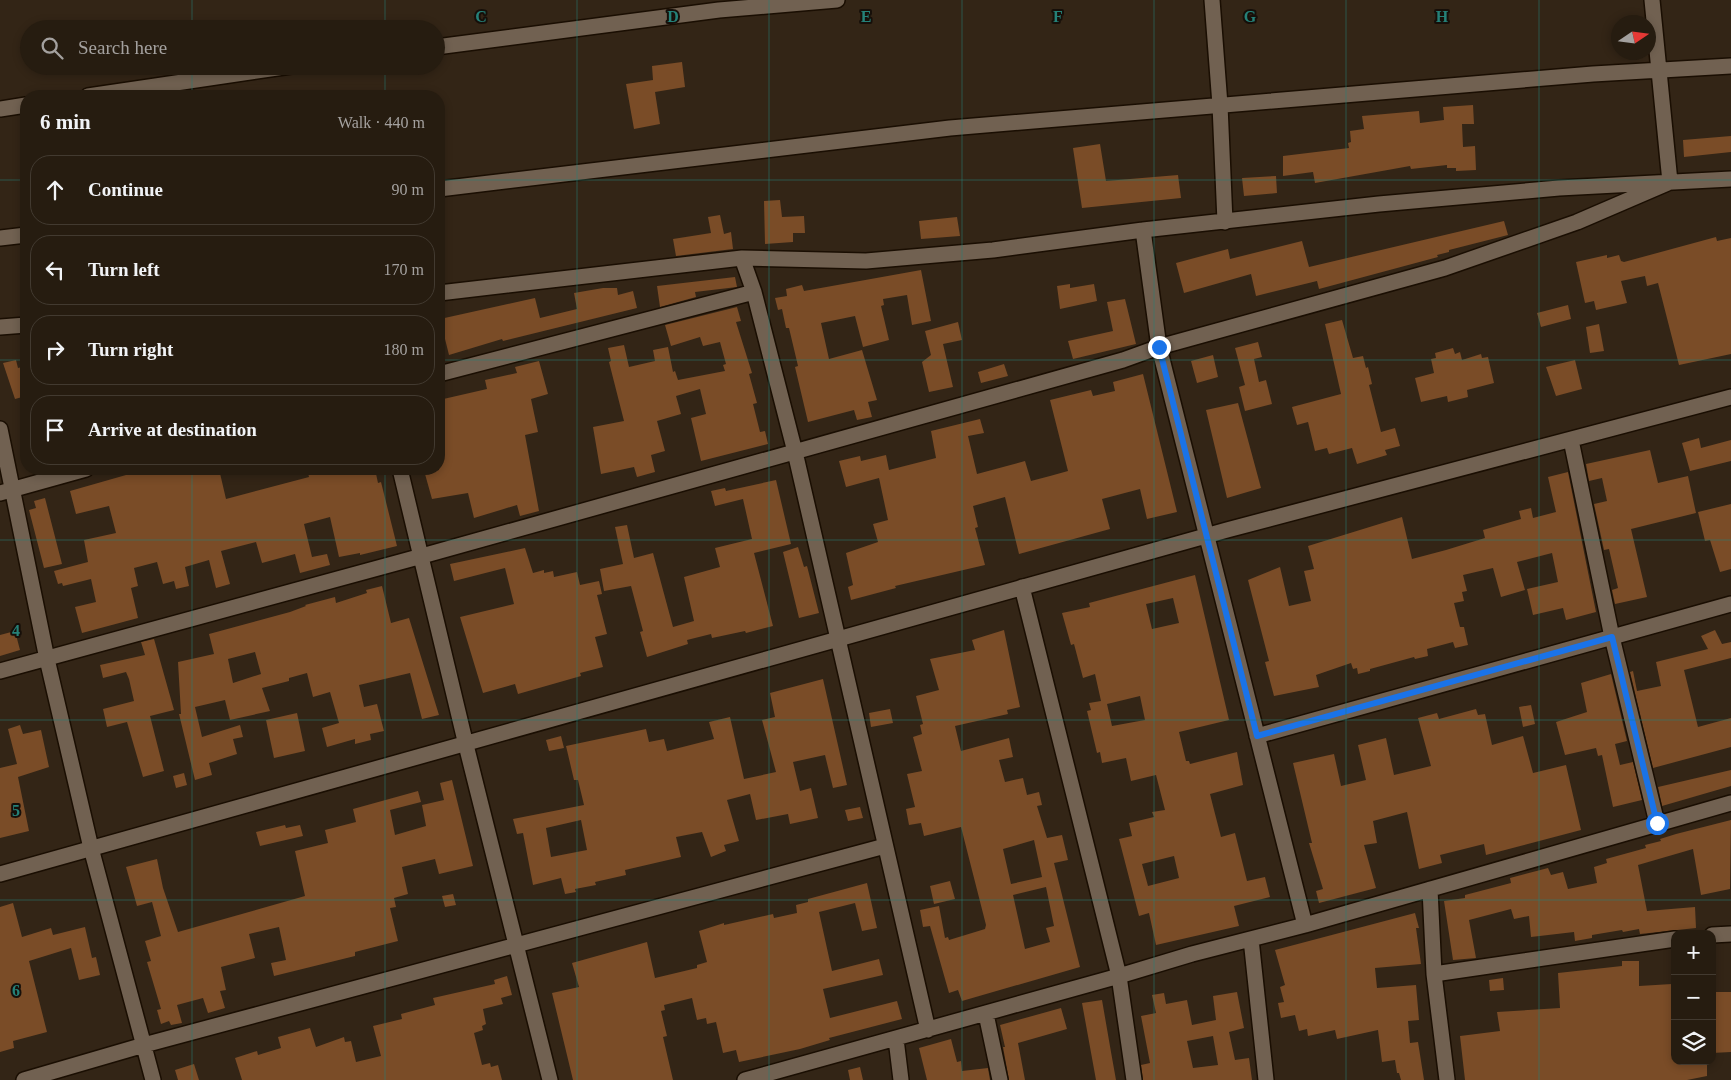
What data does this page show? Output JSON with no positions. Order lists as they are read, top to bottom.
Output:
{
  "north": "right",
  "page": {
    "search": "Search here",
    "heading": ["6 min", "Walk · 440 m"],
    "list": [
      ["Continue", "90 m"],
      ["Turn left", "170 m"],
      ["Turn right", "180 m"],
      "Arrive at destination"
    ],
    "map_buttons": ["+", "−"]
  },
  "grid": {
    "columns": [
      "C",
      "D",
      "E",
      "F",
      "G",
      "H"
    ],
    "rows": ["4", "5", "6"]
  }
}
